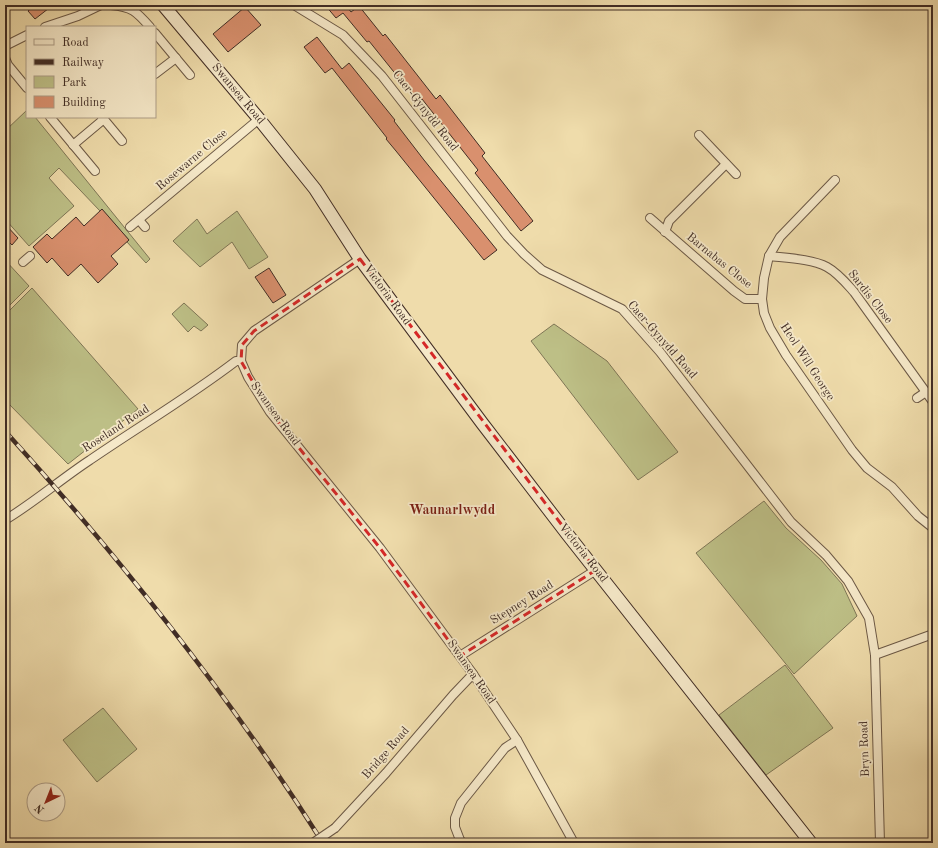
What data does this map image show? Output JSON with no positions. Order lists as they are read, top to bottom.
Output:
{
  "streets": {
    "main road": ["Swansea Road", "Victoria Road"],
    "street": [
      "Caer-Gynydd Road",
      "Rosewarne Close",
      "Barnabas Close",
      "Sardis Close",
      "Heol Will George",
      "Roseland Road",
      "Stepney Road",
      "Bryn Road",
      "Bridge Road"
    ]
  },
  "crossings": [
    ["Swansea Road", "Rosewarne Close"],
    ["Swansea Road", "Victoria Road"],
    ["Swansea Road", "Roseland Road"],
    ["Swansea Road", "Stepney Road"],
    ["Swansea Road", "Bridge Road"],
    ["Caer-Gynydd Road", "Bryn Road"],
    ["Barnabas Close", "Heol Will George"],
    ["Victoria Road", "Stepney Road"],
    ["Sardis Close", "Heol Will George"]
  ],
  "districts": ["Waunarlwydd"],
  "legend": [
    "Road",
    "Railway",
    "Park",
    "Building"
  ],
  "north": "bottom left"
}
